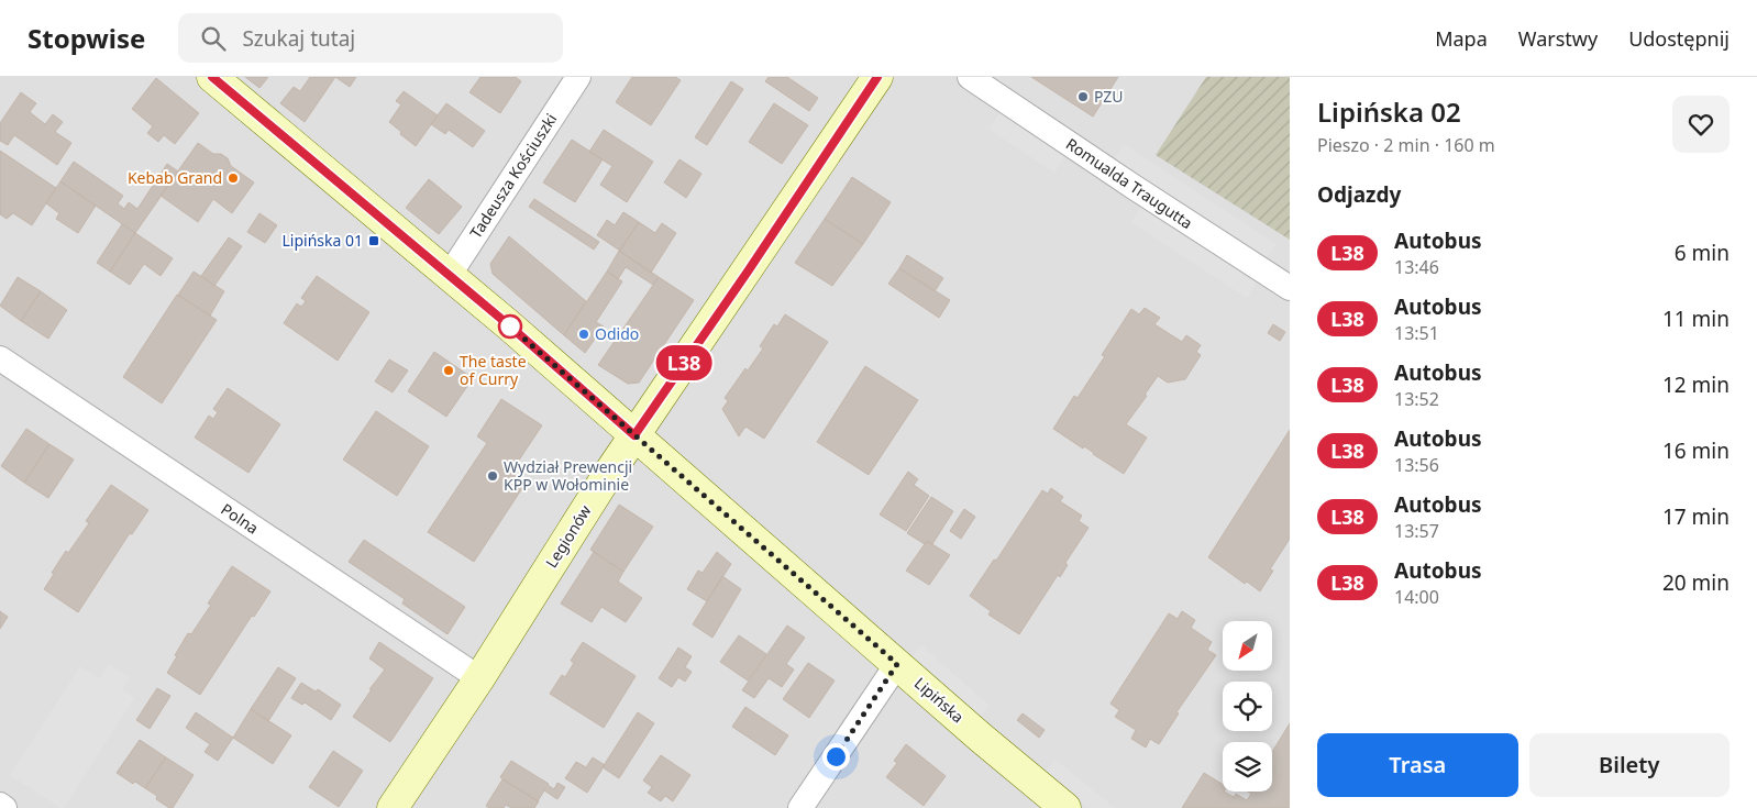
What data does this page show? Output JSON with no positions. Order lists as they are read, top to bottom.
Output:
{
  "streets": {
    "street": [
      "Tadeusza Kościuszki",
      "Romualda Traugutta",
      "Polna",
      "Legionów",
      "Lipińska"
    ]
  },
  "crossings": [
    ["Tadeusza Kościuszki", "Lipińska"],
    ["Polna", "Legionów"],
    ["Legionów", "Lipińska"]
  ],
  "places": {
    "other": [
      "PZU",
      "Kebab Grand",
      "Odido",
      "The taste of Curry",
      "Wydział Prewencji KPP w Wołominie"
    ],
    "transit": ["Lipińska 01"]
  },
  "lines": ["bus line L38"],
  "north": "bottom left",
  "page": {
    "header": "Stopwise",
    "search": "Szukaj tutaj",
    "nav": ["Mapa", "Warstwy", "Udostępnij"],
    "on_map": "L38",
    "heading": [
      ["Lipińska 02", "Pieszo · 2 min · 160 m"],
      "Odjazdy"
    ],
    "list": [
      {
        "mark": "L38",
        "name": "Autobus",
        "note": "13:46",
        "value": "6 min"
      },
      {
        "mark": "L38",
        "name": "Autobus",
        "note": "13:51",
        "value": "11 min"
      },
      {
        "mark": "L38",
        "name": "Autobus",
        "note": "13:52",
        "value": "12 min"
      },
      {
        "mark": "L38",
        "name": "Autobus",
        "note": "13:56",
        "value": "16 min"
      },
      {
        "mark": "L38",
        "name": "Autobus",
        "note": "13:57",
        "value": "17 min"
      },
      {
        "mark": "L38",
        "name": "Autobus",
        "note": "14:00",
        "value": "20 min"
      }
    ],
    "buttons": ["Trasa", "Bilety"]
  }
}
